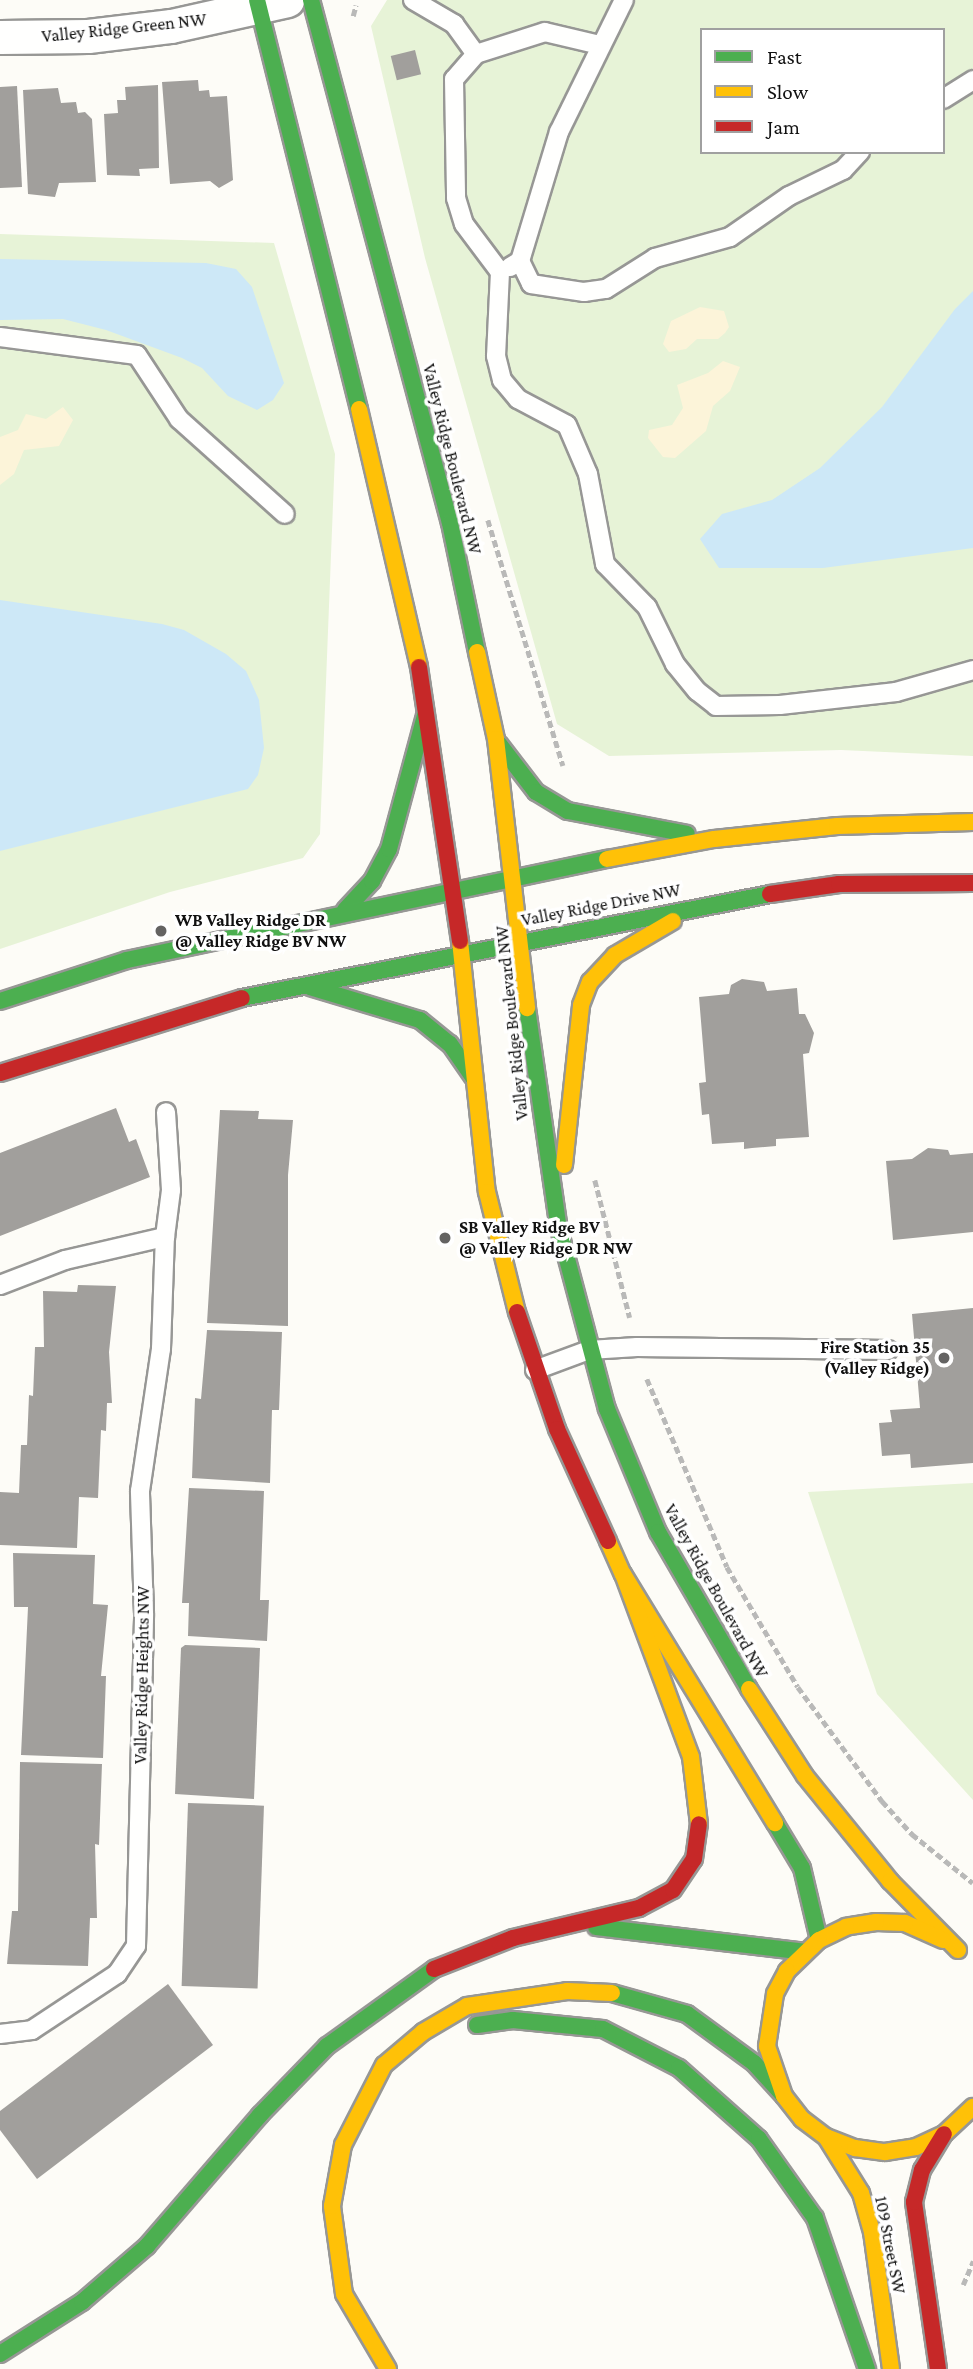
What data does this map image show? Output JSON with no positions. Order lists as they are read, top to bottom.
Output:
{
  "streets": {
    "main road": ["Valley Ridge Boulevard NW", "Valley Ridge Drive NW", "109 Street SW"],
    "street": ["Valley Ridge Green NW"],
    "lane": ["Valley Ridge Heights NW"]
  },
  "crossings": [
    ["Valley Ridge Boulevard NW", "Valley Ridge Drive NW"]
  ],
  "places": ["WB Valley Ridge DR @ Valley Ridge BV NW", "SB Valley Ridge BV @ Valley Ridge DR NW", "Fire Station 35 (Valley Ridge)"],
  "legend": ["Fast", "Slow", "Jam"]
}
